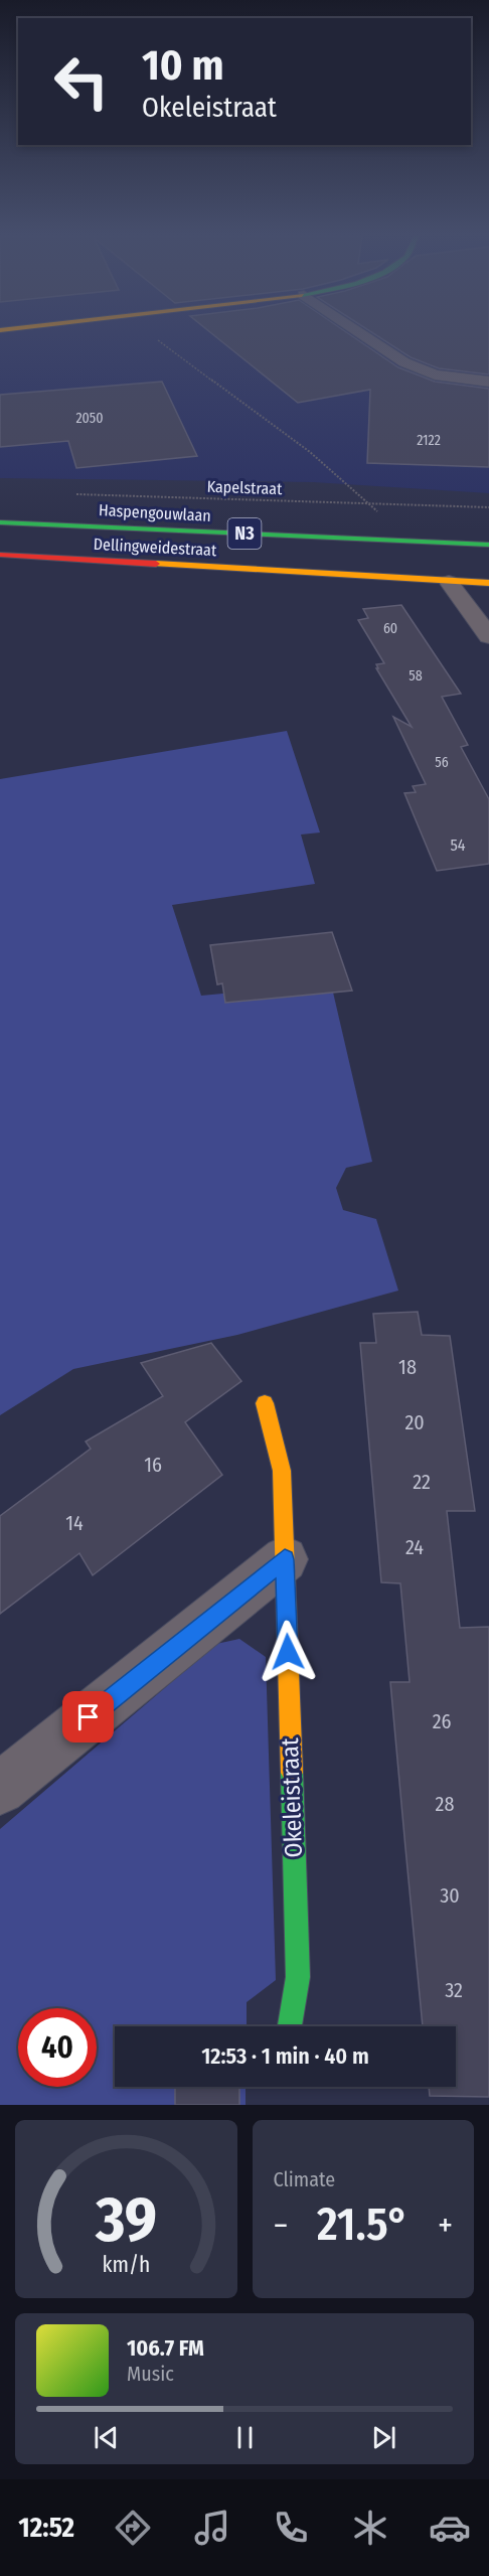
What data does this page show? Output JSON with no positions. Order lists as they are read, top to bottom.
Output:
{
  "streets": {
    "street": [
      "Haspengouwlaan",
      "N3",
      "Dellingweidestraat",
      "Okeleistraat"
    ],
    "path": ["Kapelstraat"]
  },
  "house_numbers": [
    "2050",
    "2122",
    "60",
    "58",
    "56",
    "54",
    "18",
    "20",
    "16",
    "22",
    "14",
    "24",
    "26",
    "28",
    "30",
    "32"
  ],
  "page": {
    "turn": ["10 m", "Okeleistraat"],
    "limit": "40",
    "trip": "12:53 · 1 min · 40 m",
    "tile": "Climate",
    "heat": ["−", "21.5°", "+"],
    "song": ["106.7 FM", "Music"],
    "tabs": "12:52",
    "gauge": ["39", "km/h"]
  }
}
